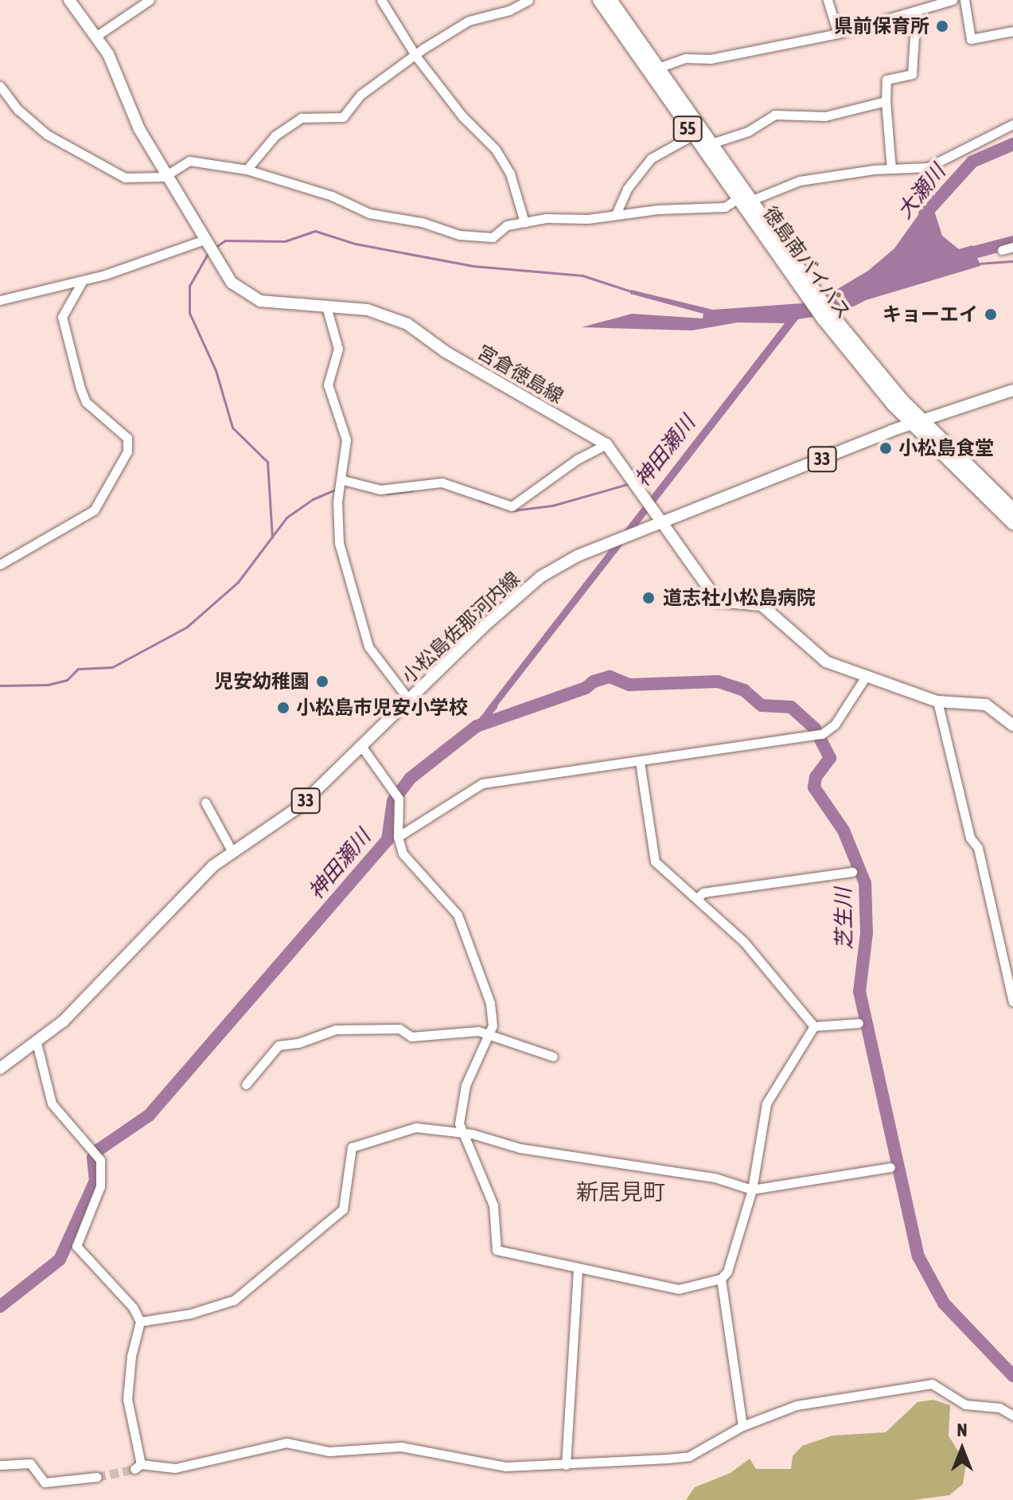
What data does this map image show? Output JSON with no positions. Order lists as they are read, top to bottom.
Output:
{
  "streets": {
    "highway": ["55", "徳島南バイパス"],
    "main road": ["宮倉徳島線", "33", "小松島佐那河内線"]
  },
  "crossings": [
    ["徳島南バイパス", "小松島佐那河内線"],
    ["宮倉徳島線", "小松島佐那河内線"]
  ],
  "districts": ["新居見町"],
  "water": ["大瀬川", "神田瀬川", "芝生川"],
  "places": [
    "県前保育所",
    "キョーエイ",
    "小松島食堂",
    "道志社小松島病院",
    "児安幼稚園",
    "小松島市児安小学校"
  ],
  "north": "top"
}
